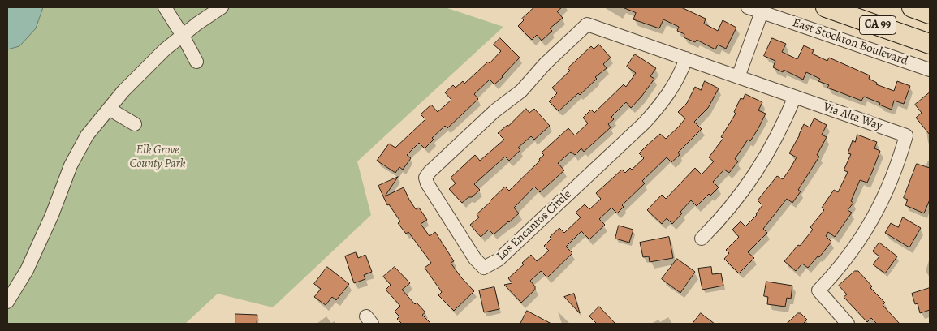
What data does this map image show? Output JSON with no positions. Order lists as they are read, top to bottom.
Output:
{
  "streets": {
    "highway": ["CA 99"],
    "street": ["East Stockton Boulevard", "Via Alta Way", "Los Encantos Circle"]
  },
  "crossings": [
    ["Via Alta Way", "Los Encantos Circle"]
  ],
  "parks": ["Elk Grove County Park"]
}
